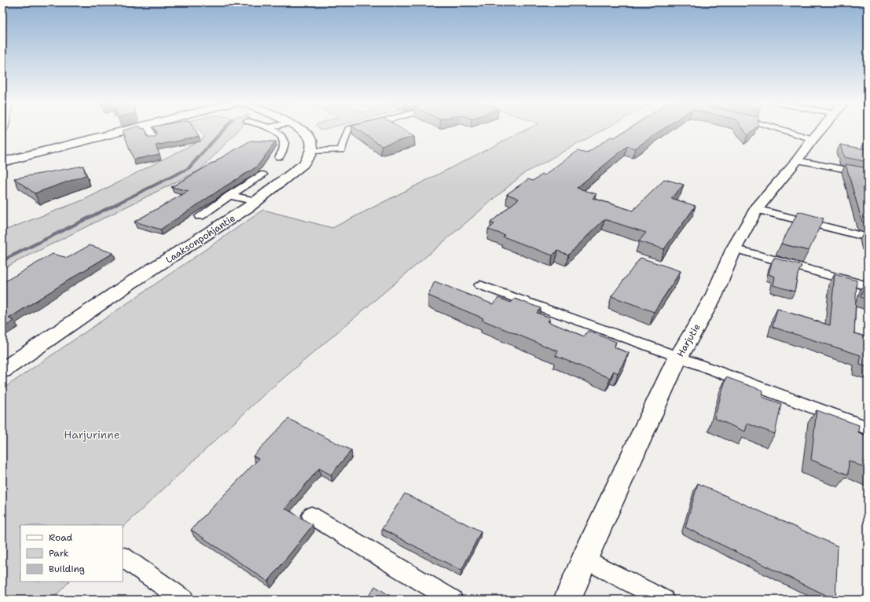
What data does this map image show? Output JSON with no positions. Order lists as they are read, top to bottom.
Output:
{
  "streets": {
    "street": ["Laaksonpohjantie", "Harjutie"]
  },
  "parks": ["Harjurinne"],
  "legend": ["Road", "Park", "Building"]
}
